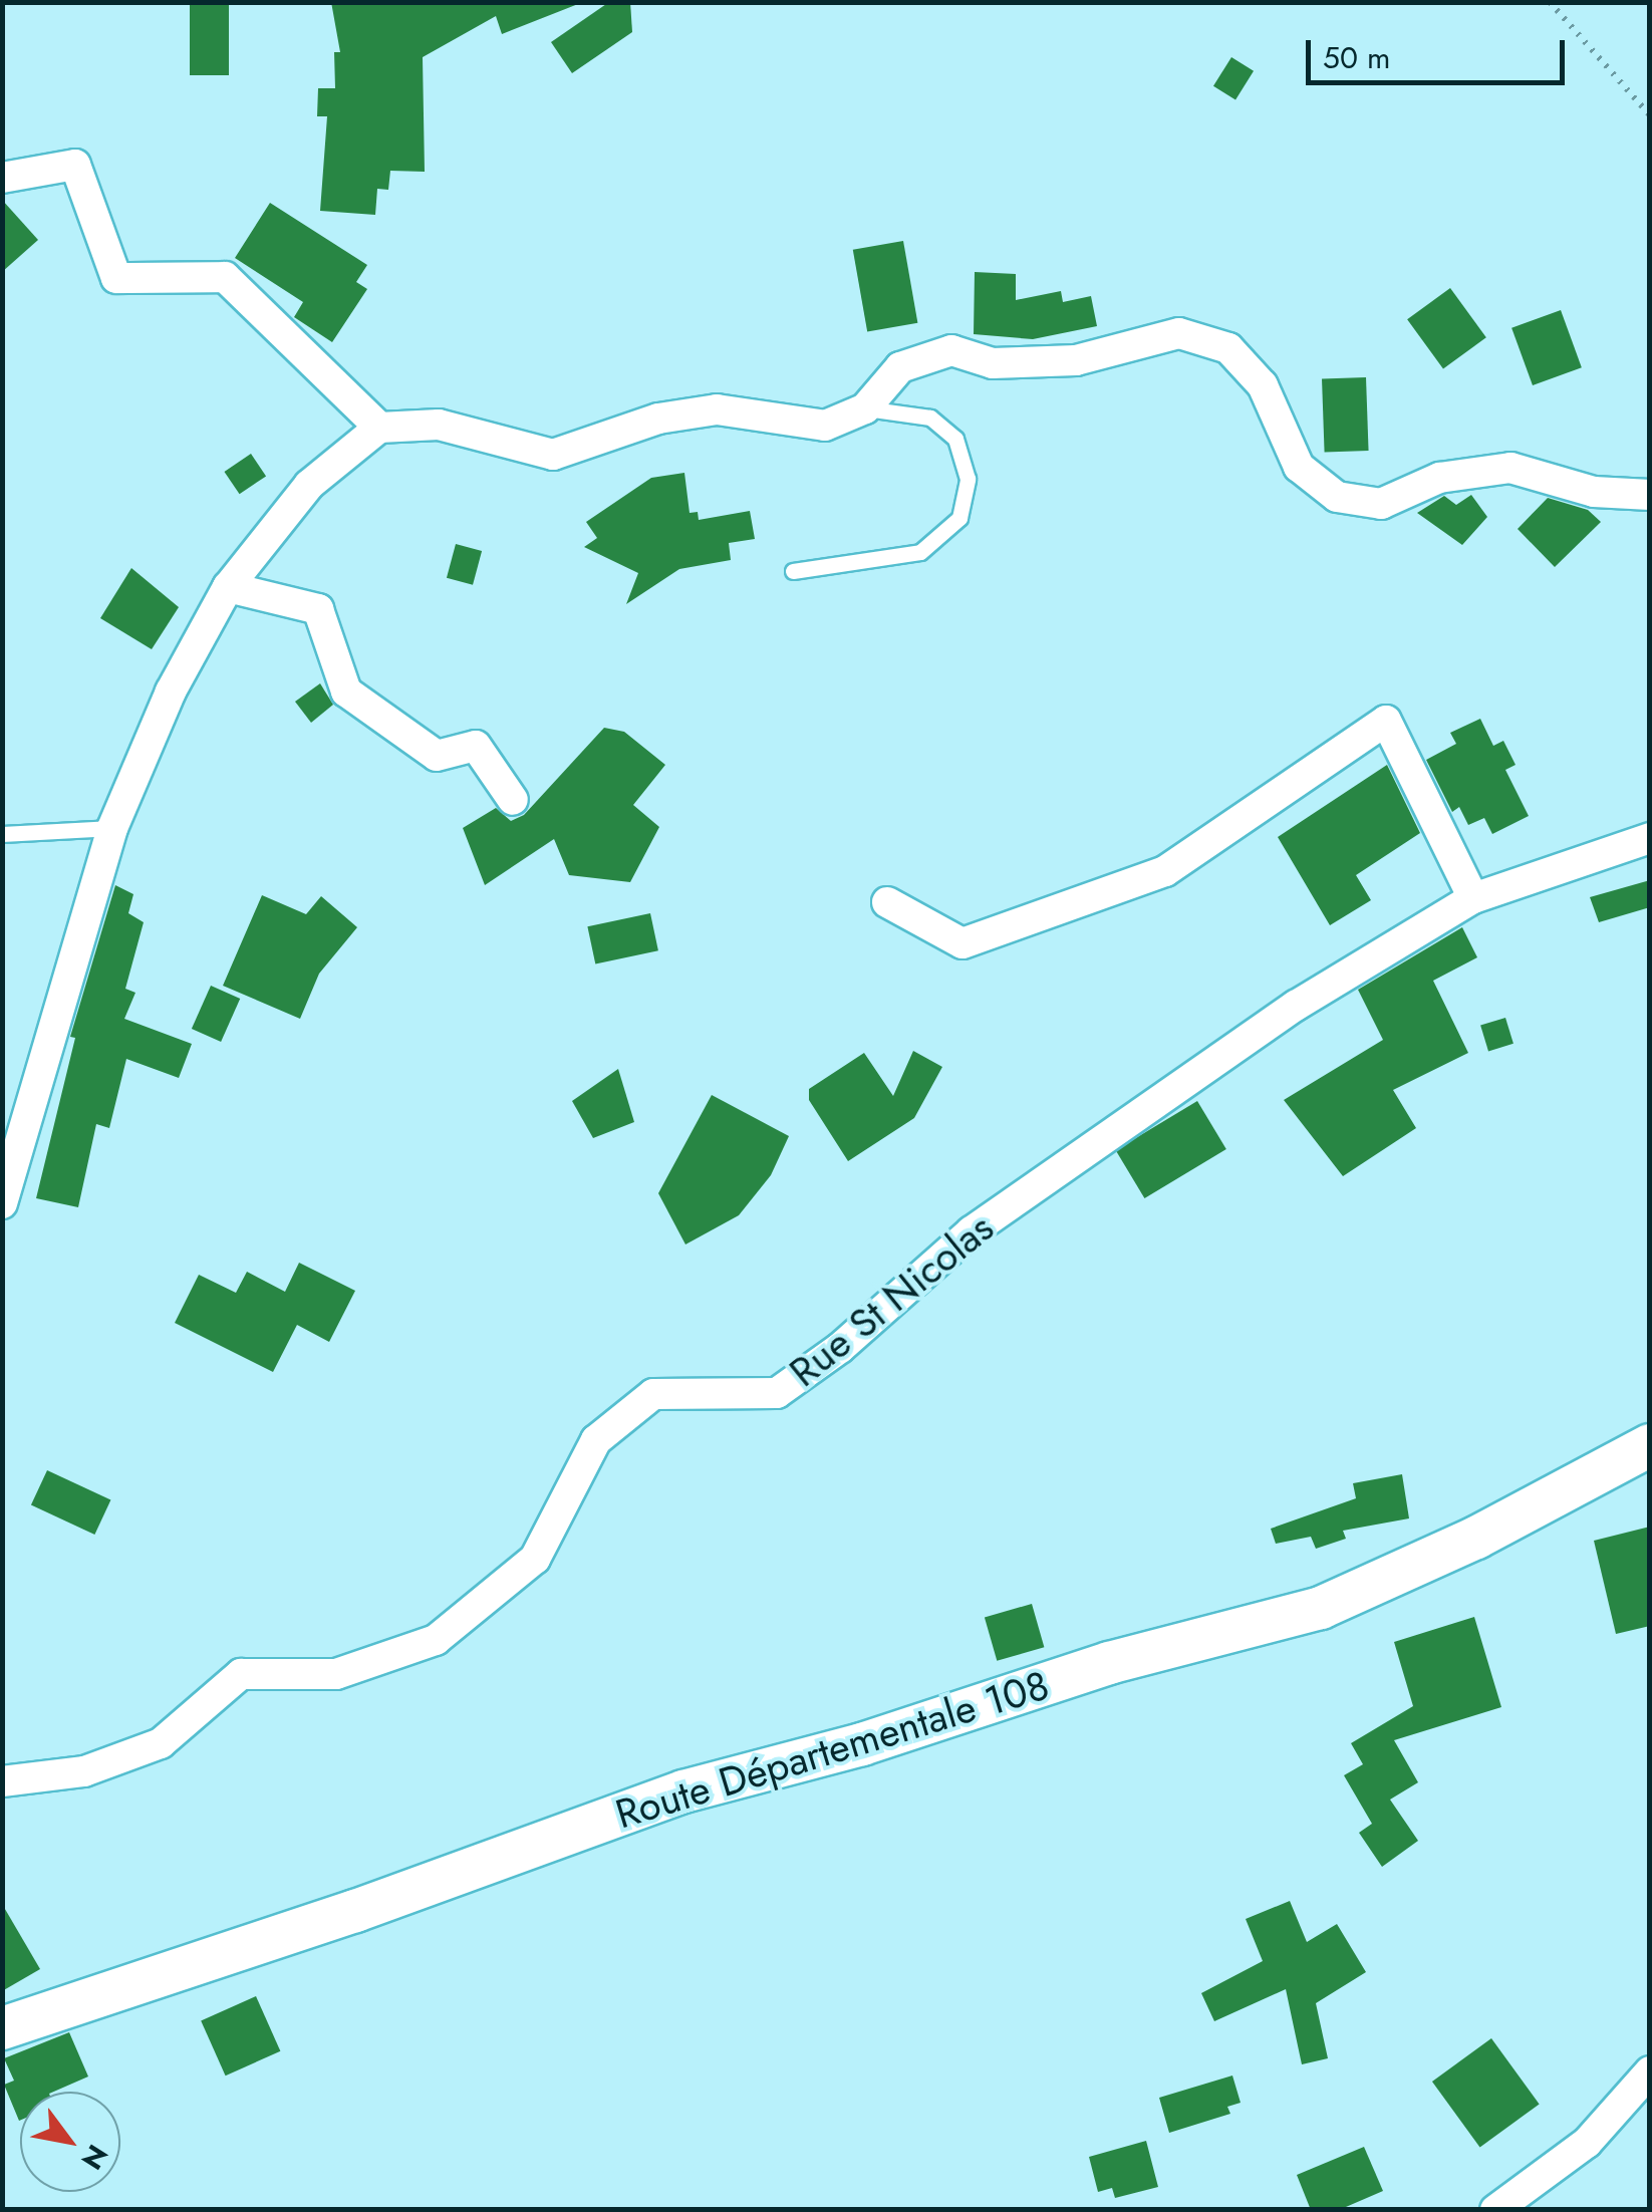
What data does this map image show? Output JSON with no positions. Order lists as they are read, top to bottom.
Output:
{
  "streets": {
    "main road": ["Route Départementale 108"],
    "street": ["Rue St Nicolas"]
  },
  "scale_bar": "50 m",
  "north": "bottom right"
}
